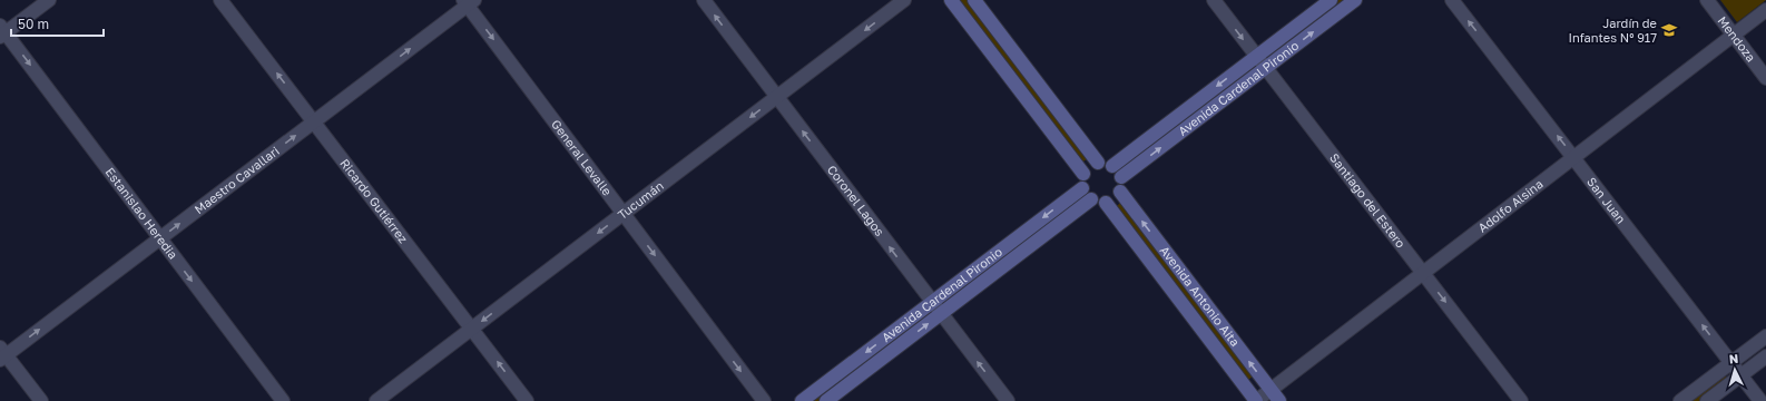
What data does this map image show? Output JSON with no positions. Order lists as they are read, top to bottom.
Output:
{
  "streets": {
    "main road": ["Avenida Cardenal Pironio", "Avenida Antonio Aita"],
    "street": [
      "Mendoza",
      "General Levalle",
      "Maestro Cavallari",
      "Ricardo Gutiérrez",
      "Tucumán",
      "Coronel Lagos",
      "Santiago del Estero",
      "San Juan",
      "Adolfo Alsina",
      "Estanislao Heredia"
    ]
  },
  "crossings": [
    ["Mendoza", "Adolfo Alsina"],
    ["Avenida Cardenal Pironio", "Coronel Lagos"],
    ["Avenida Cardenal Pironio", "Santiago del Estero"],
    ["Avenida Cardenal Pironio", "Avenida Antonio Aita"],
    ["General Levalle", "Maestro Cavallari"],
    ["General Levalle", "Tucumán"],
    ["Maestro Cavallari", "Ricardo Gutiérrez"],
    ["Maestro Cavallari", "Estanislao Heredia"],
    ["Ricardo Gutiérrez", "Tucumán"],
    ["Tucumán", "Coronel Lagos"],
    ["Santiago del Estero", "Adolfo Alsina"],
    ["San Juan", "Adolfo Alsina"],
    ["Adolfo Alsina", "Avenida Antonio Aita"]
  ],
  "one_way": [
    "General Levalle",
    "Maestro Cavallari",
    "Ricardo Gutiérrez",
    "Tucumán",
    "Coronel Lagos",
    "Santiago del Estero",
    "San Juan",
    "Estanislao Heredia"
  ],
  "places": {
    "school or university": ["Jardín de Infantes N° 917"]
  },
  "scale_bar": "50 m",
  "north": "top"
}
